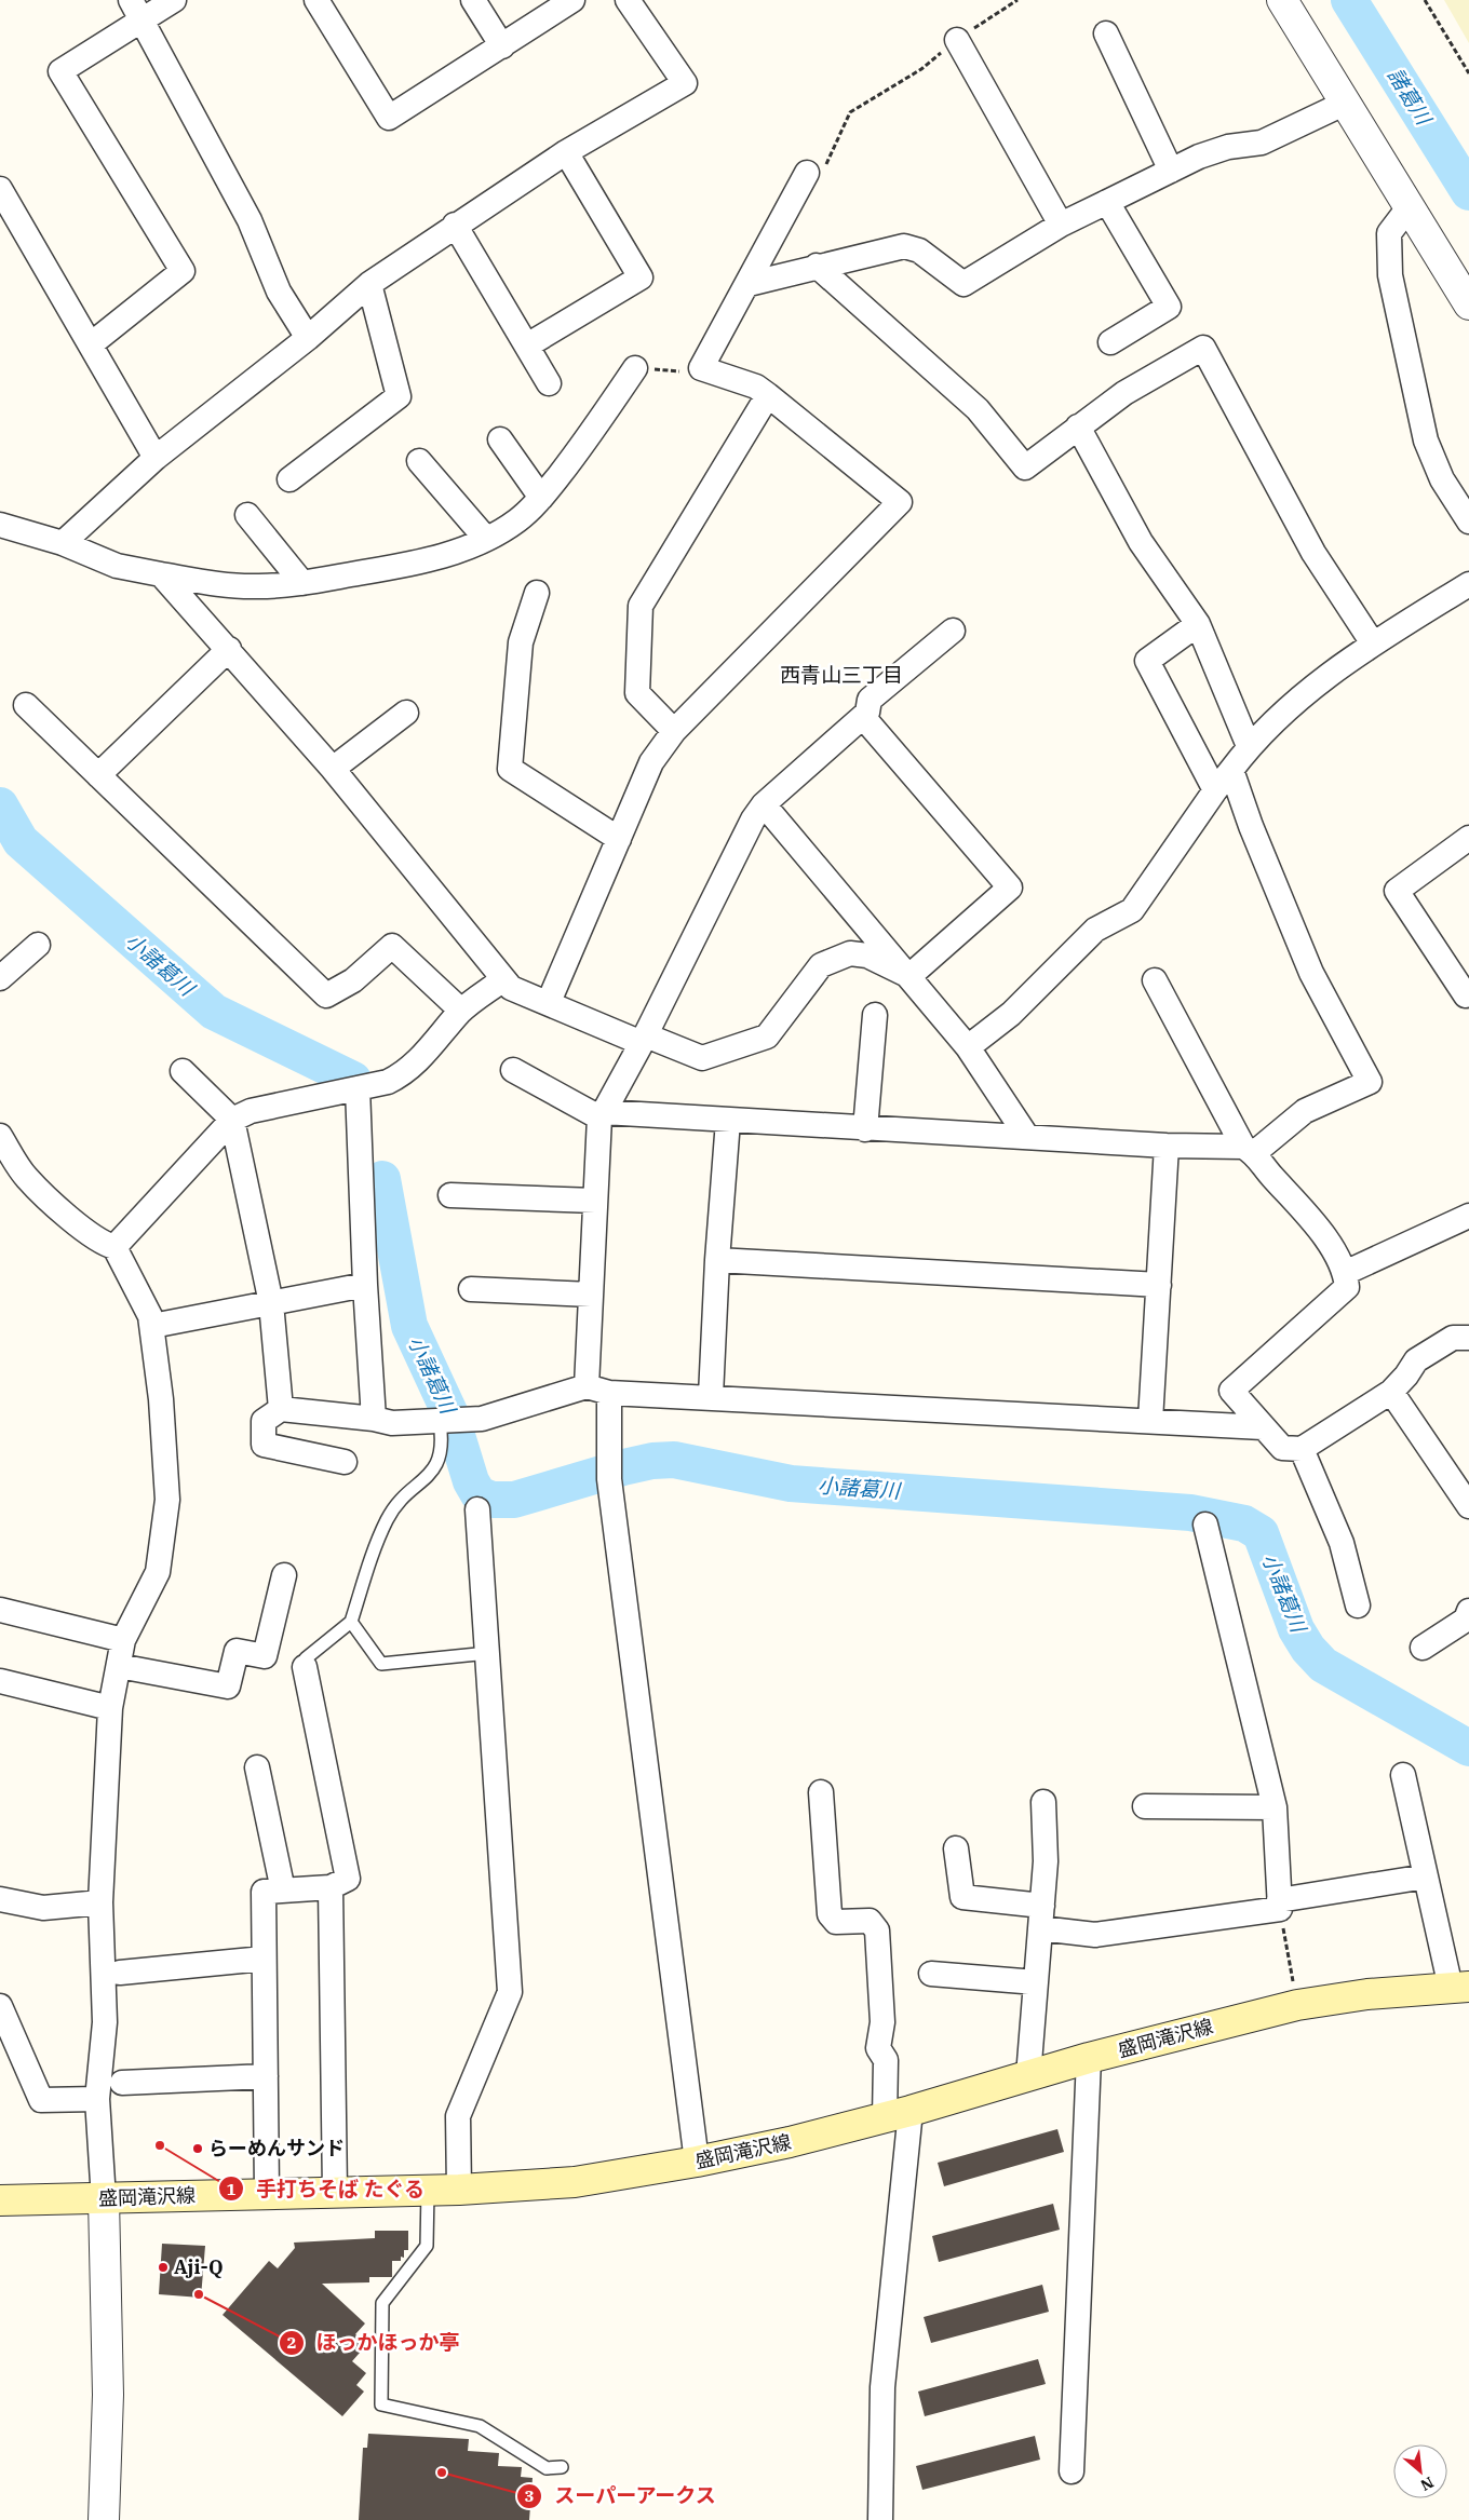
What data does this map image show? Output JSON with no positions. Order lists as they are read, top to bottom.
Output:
{
  "streets": {
    "main road": ["盛岡滝沢線"]
  },
  "districts": ["西青山三丁目"],
  "water": ["諸葛川", "小諸葛川"],
  "places": [
    "手打ちそば たぐる",
    "らーめんサンド",
    "Aji-Q",
    "ほっかほっか亭",
    "スーパーアークス"
  ],
  "north": "bottom right"
}
